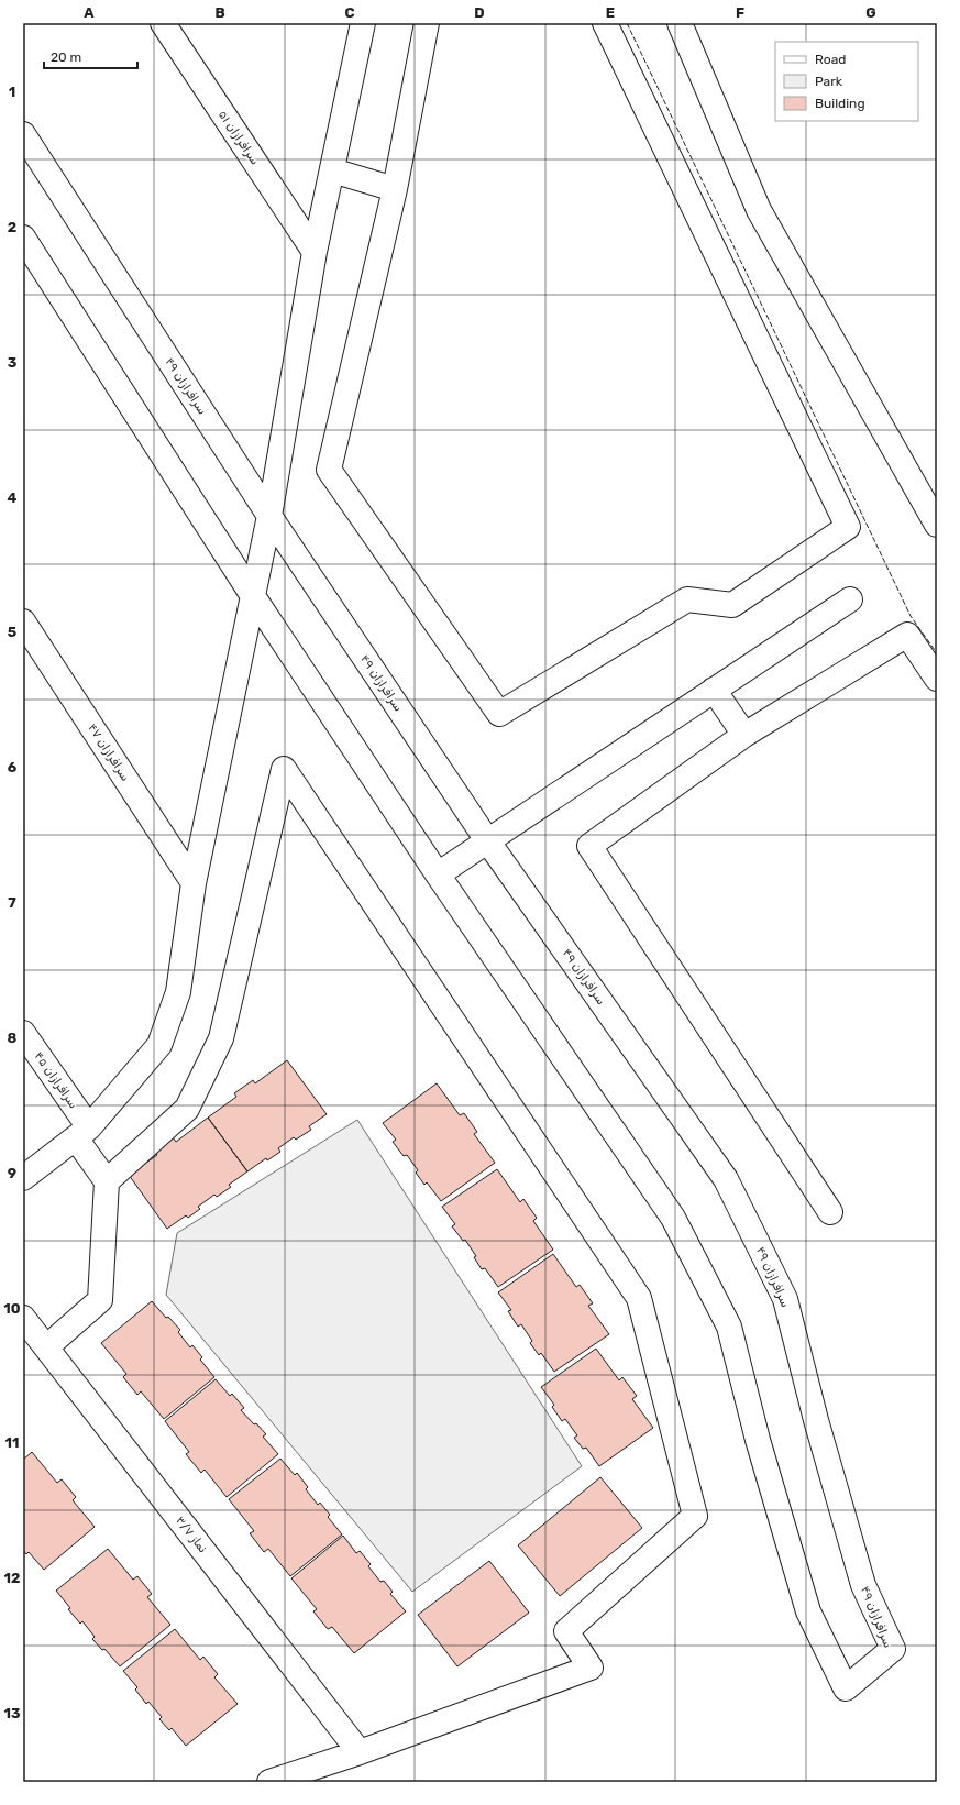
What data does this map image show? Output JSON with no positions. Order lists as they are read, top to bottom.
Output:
{
  "streets": {
    "street": [
      "سرافرازان ۵۱",
      "سرافرازان ۴۹",
      "سرافرازان ۴۷",
      "سرافرازان ۴۵",
      "نماز ۳/۷"
    ]
  },
  "legend": ["Road", "Park", "Building"],
  "scale_bar": "20 m",
  "grid": {
    "columns": [
      "A",
      "B",
      "C",
      "D",
      "E",
      "F",
      "G"
    ],
    "rows": [
      "1",
      "2",
      "3",
      "4",
      "5",
      "6",
      "7",
      "8",
      "9",
      "10",
      "11",
      "12",
      "13"
    ]
  }
}
